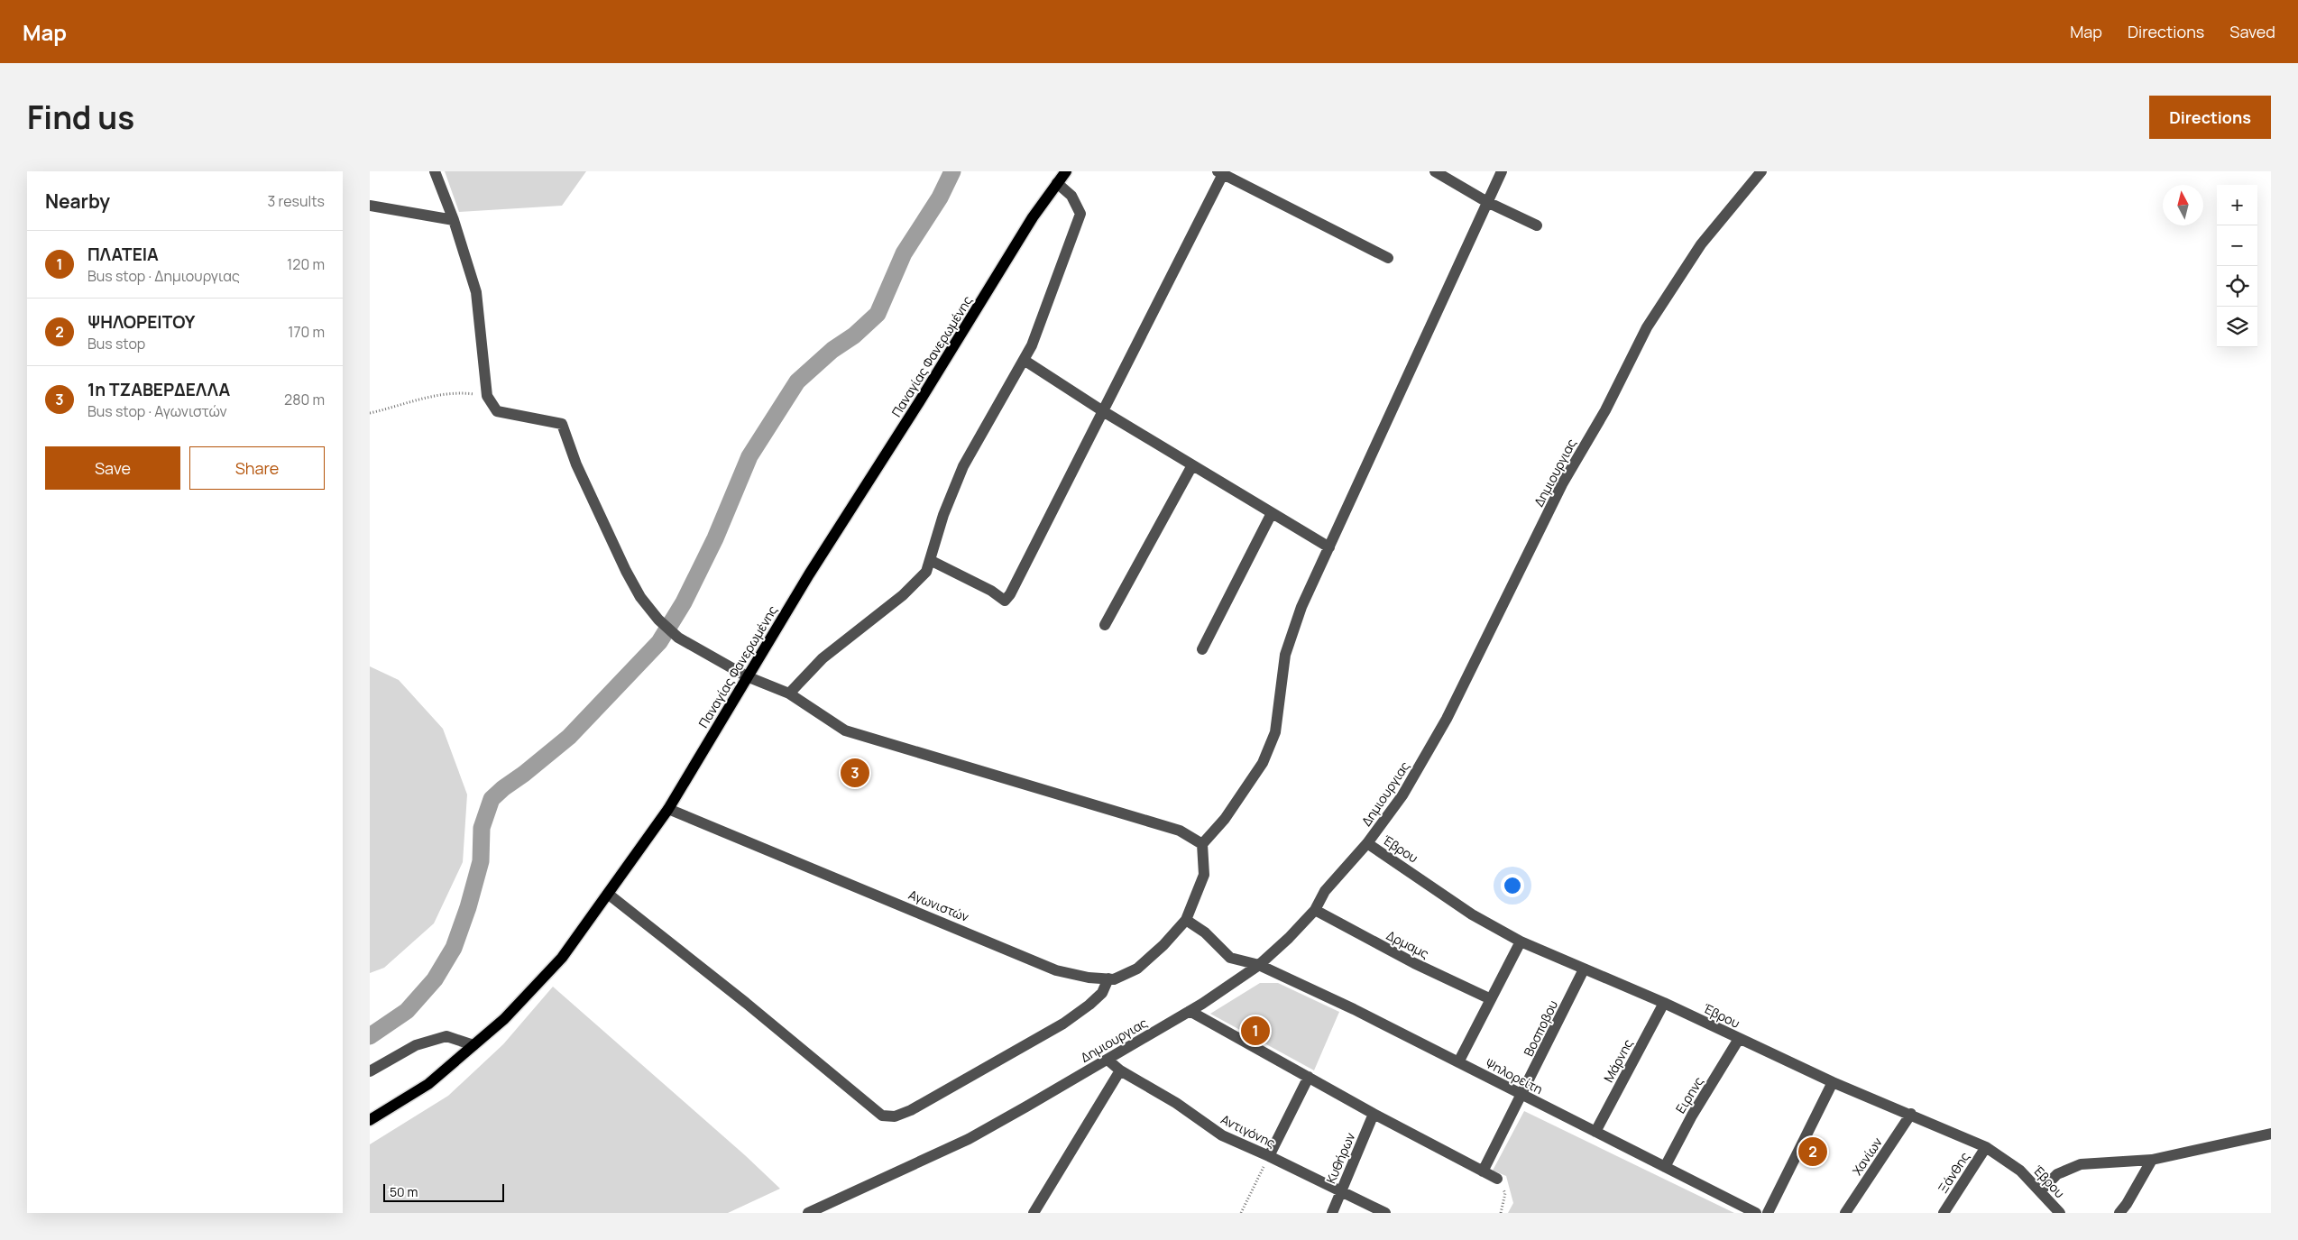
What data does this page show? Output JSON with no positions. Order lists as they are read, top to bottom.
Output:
{
  "streets": {
    "main road": ["Παναγίας Φανερωμένης"],
    "street": [
      "Δημιουργιας",
      "Έβρου",
      "Αγωνιστών",
      "Δρμαμς",
      "Βοσποβου",
      "Μάρνης",
      "Ψηλορείτη",
      "Ειρηνς",
      "Αντιγόνης",
      "Χανίων",
      "Κυθήρων",
      "Ξάνθης"
    ]
  },
  "crossings": [
    ["Παναγίας Φανερωμένης", "Αγωνιστών"],
    ["Δημιουργιας", "Έβρου"],
    ["Δημιουργιας", "Δρμαμς"],
    ["Δημιουργιας", "Ψηλορείτη"],
    ["Δημιουργιας", "Αντιγόνης"],
    ["Έβρου", "Βοσποβου"],
    ["Έβρου", "Μάρνης"],
    ["Έβρου", "Ειρηνς"],
    ["Έβρου", "Χανίων"],
    ["Έβρου", "Ξάνθης"],
    ["Αγωνιστών", "Ψηλορείτη"],
    ["Βοσποβου", "Ψηλορείτη"],
    ["Μάρνης", "Ψηλορείτη"],
    ["Ψηλορείτη", "Ειρηνς"],
    ["Αντιγόνης", "Κυθήρων"]
  ],
  "scale_bar": "50 m",
  "north": "top",
  "page": {
    "header": "Map",
    "nav": ["Map", "Directions", "Saved"],
    "title": "Find us",
    "buttons": [
      "Directions",
      ["Save", "Share"]
    ],
    "heading": ["Nearby", "3 results"],
    "map_buttons": ["+", "−"],
    "list": [
      {
        "mark": "1",
        "name": "ΠΛΑΤΕΙΑ",
        "note": "Bus stop · Δημιουργιας",
        "value": "120 m"
      },
      {
        "mark": "2",
        "name": "ΨΗΛΟΡΕΙΤΟΥ",
        "note": "Bus stop",
        "value": "170 m"
      },
      {
        "mark": "3",
        "name": "1η ΤΖΑΒΕΡΔΕΛΛΑ",
        "note": "Bus stop · Αγωνιστών",
        "value": "280 m"
      }
    ],
    "pins": ["3", "1", "2"],
    "scale": "50 m"
  }
}
